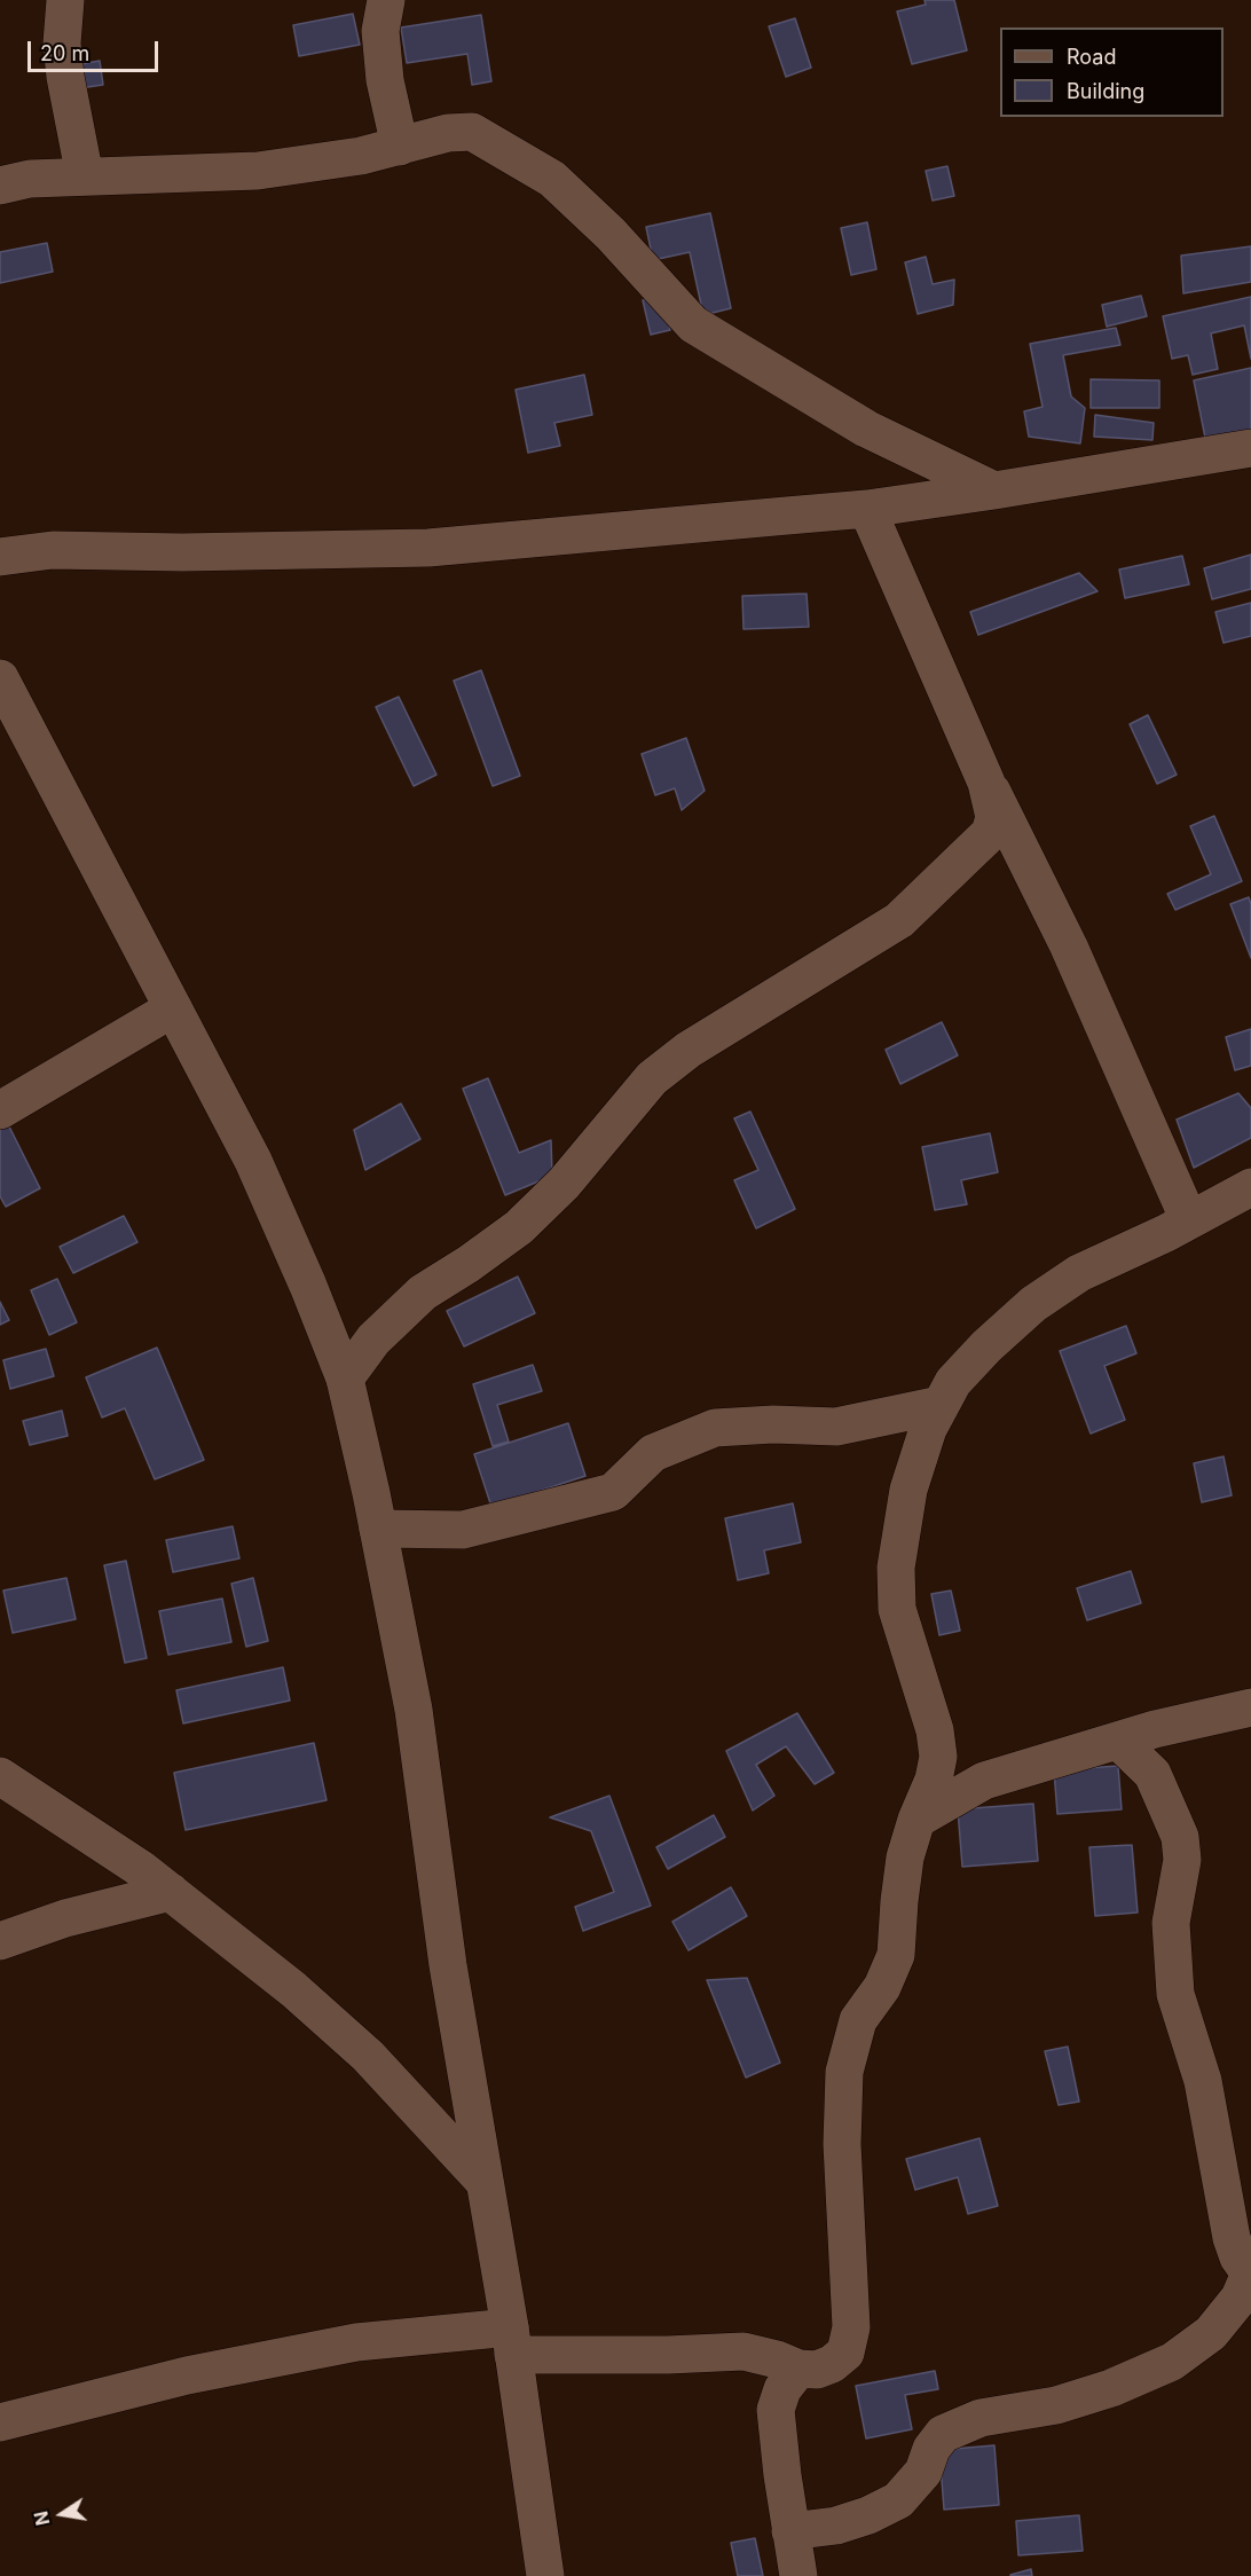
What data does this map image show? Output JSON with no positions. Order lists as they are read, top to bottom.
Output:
{
  "legend": ["Road", "Building"],
  "scale_bar": "20 m",
  "north": "left"
}
